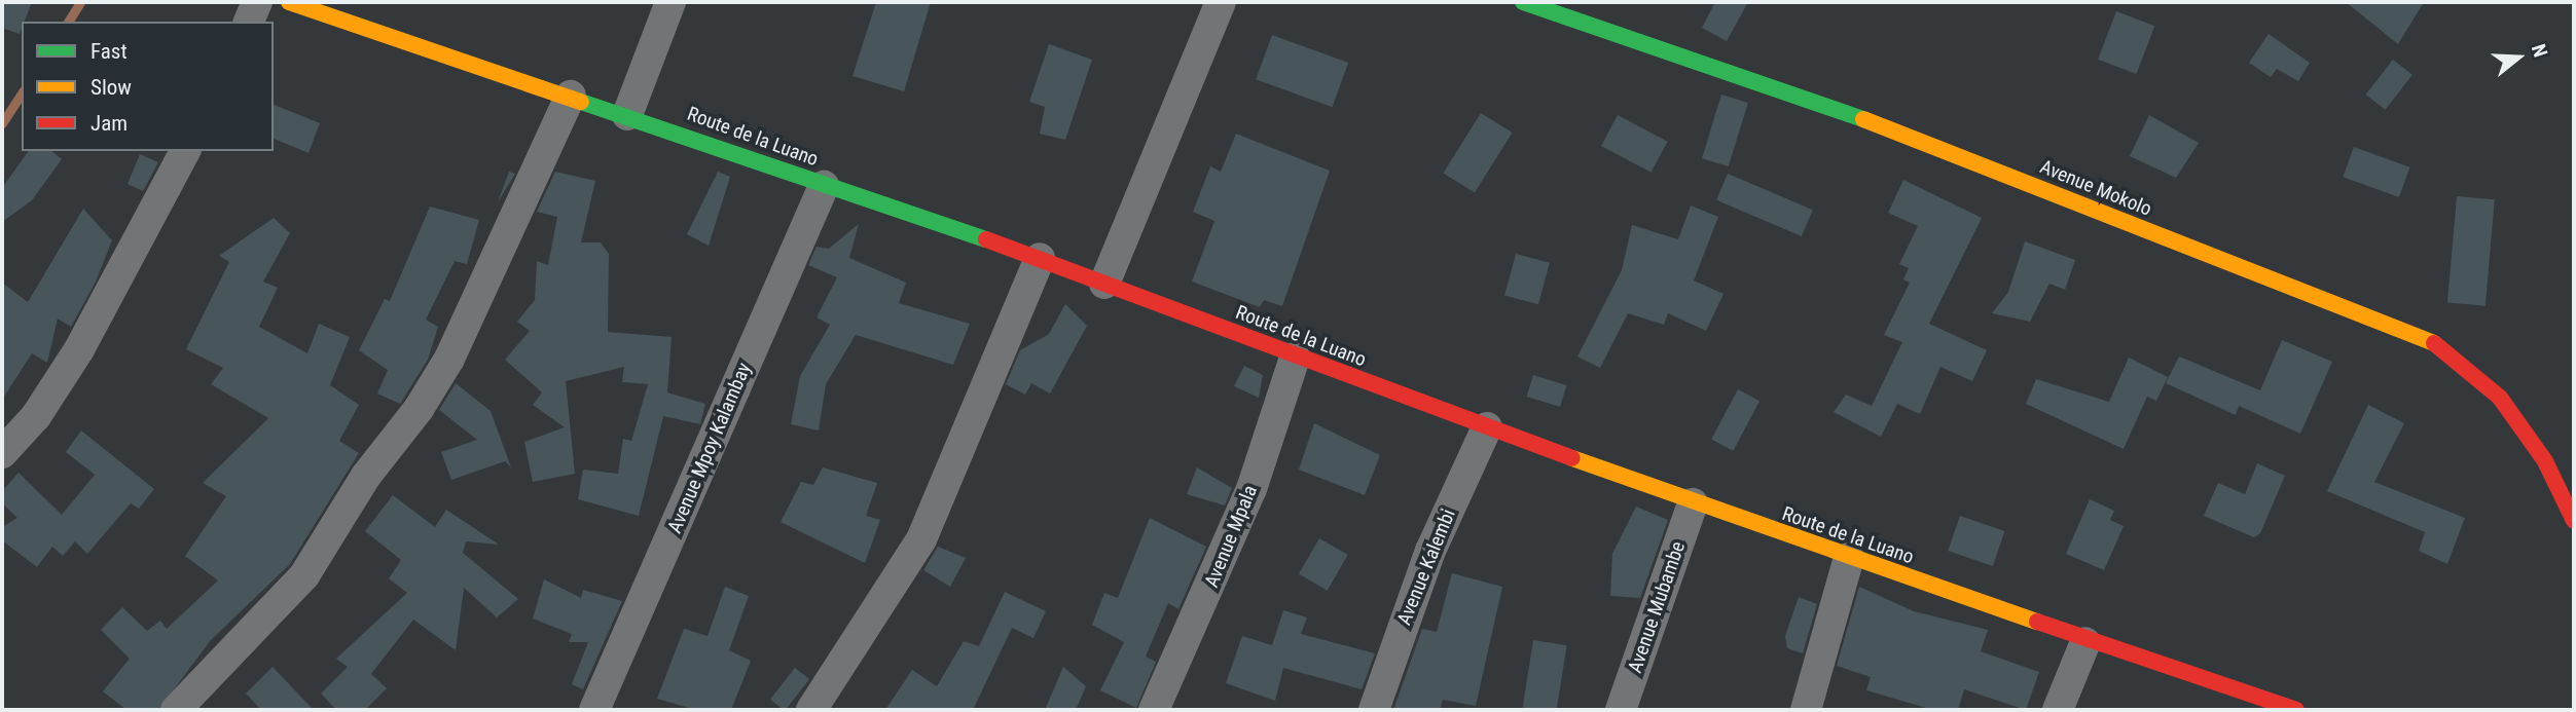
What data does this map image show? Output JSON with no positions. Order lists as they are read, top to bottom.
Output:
{
  "streets": {
    "street": [
      "Route de la Luano",
      "Avenue Mokolo",
      "Avenue Mpoy Kalambay",
      "Avenue Mpala",
      "Avenue Kalembi",
      "Avenue Mubambe"
    ]
  },
  "crossings": [
    ["Route de la Luano", "Avenue Mpoy Kalambay"],
    ["Route de la Luano", "Avenue Mpala"],
    ["Route de la Luano", "Avenue Kalembi"],
    ["Route de la Luano", "Avenue Mubambe"]
  ],
  "legend": ["Fast", "Slow", "Jam"],
  "north": "right"
}
